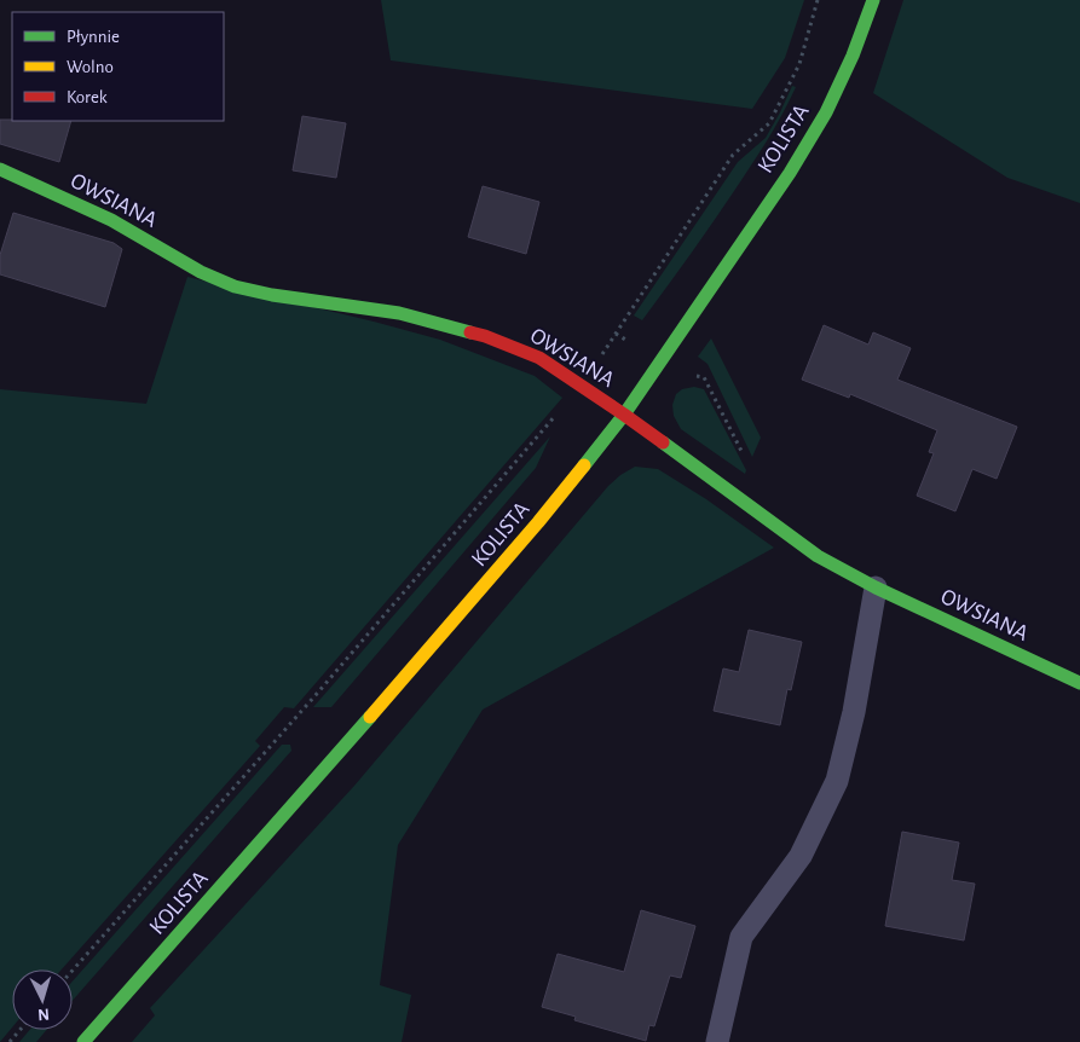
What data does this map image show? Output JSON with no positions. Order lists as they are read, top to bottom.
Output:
{
  "streets": {
    "street": ["KOLISTA", "OWSIANA"]
  },
  "crossings": [
    ["KOLISTA", "OWSIANA"]
  ],
  "legend": ["Płynnie", "Wolno", "Korek"],
  "north": "bottom"
}
